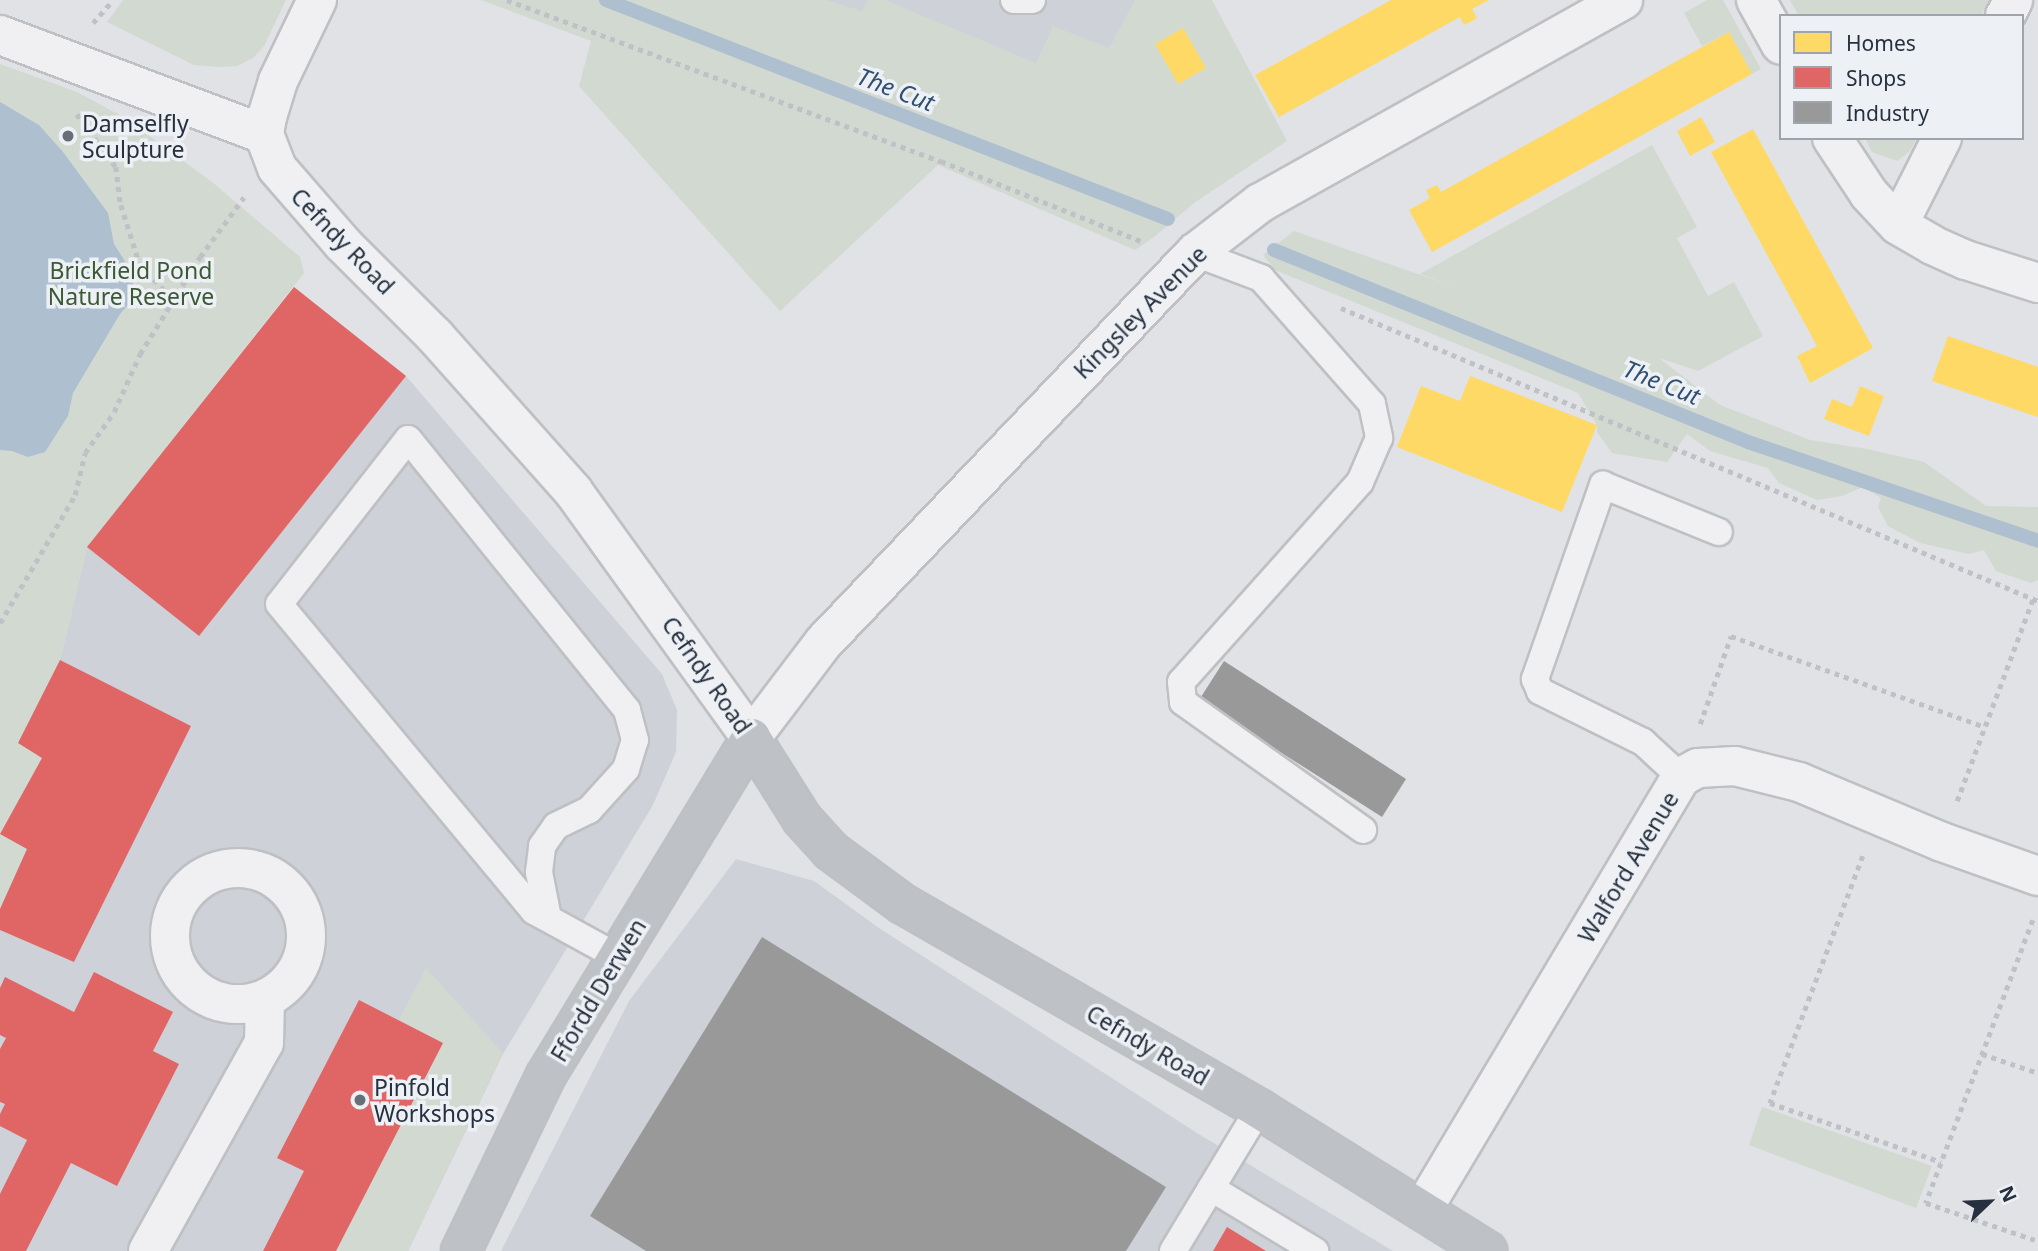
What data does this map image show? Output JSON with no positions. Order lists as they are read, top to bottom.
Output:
{
  "streets": {
    "street": [
      "Cefndy Road",
      "Kingsley Avenue",
      "Walford Avenue",
      "Ffordd Derwen"
    ]
  },
  "crossings": [
    ["Cefndy Road", "Kingsley Avenue"],
    ["Cefndy Road", "Walford Avenue"],
    ["Cefndy Road", "Ffordd Derwen"],
    ["Kingsley Avenue", "Ffordd Derwen"]
  ],
  "water": ["The Cut"],
  "parks": ["Brickfield Pond Nature Reserve"],
  "places": ["Damselfly Sculpture", "Pinfold Workshops"],
  "legend": ["Homes", "Shops", "Industry"],
  "north": "top right"
}
